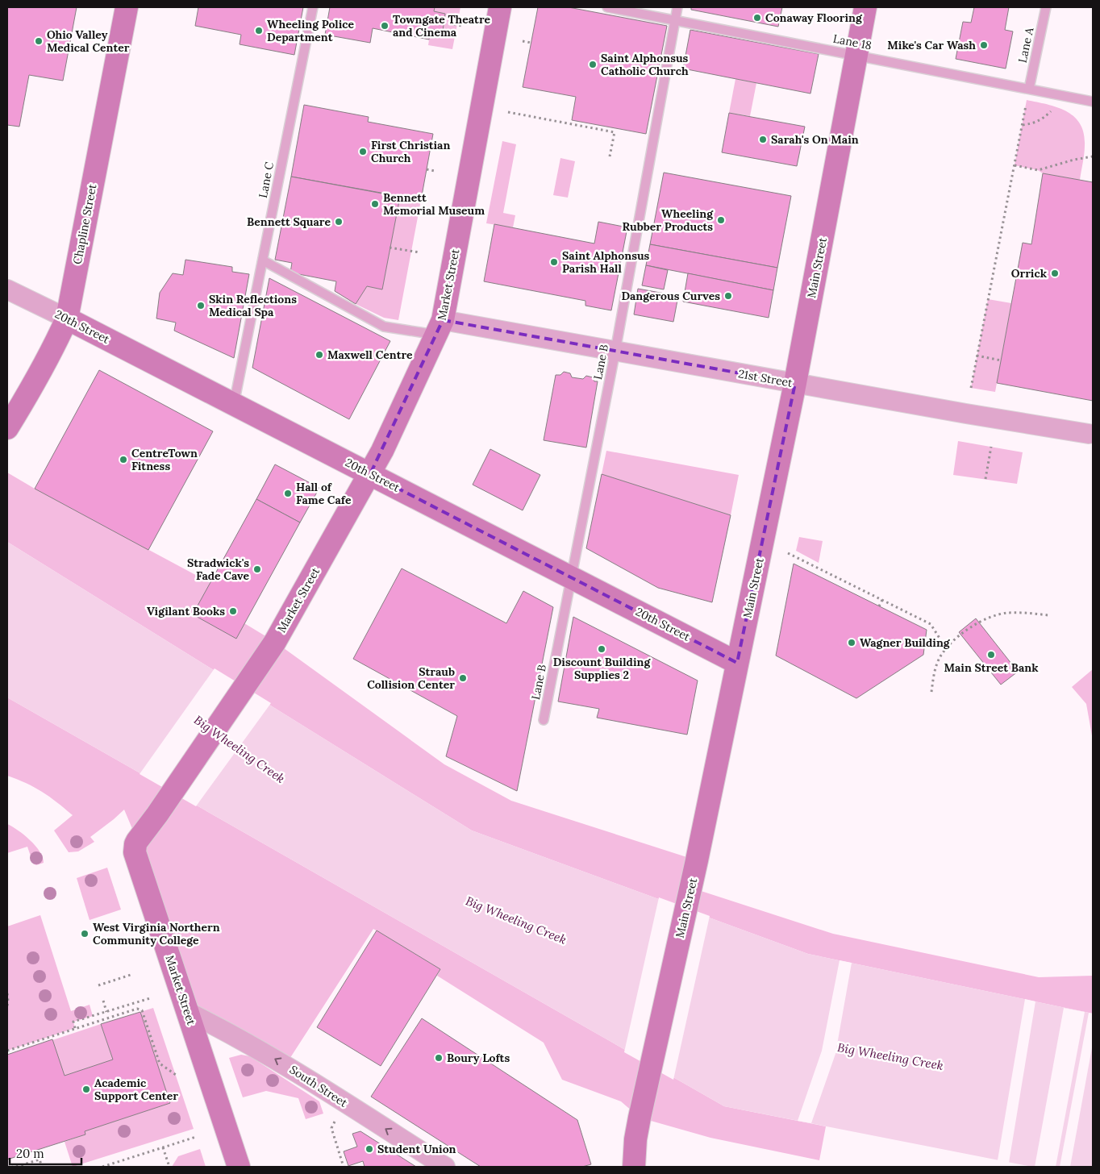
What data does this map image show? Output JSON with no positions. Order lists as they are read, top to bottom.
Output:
{
  "streets": {
    "street": [
      "Chapline Street",
      "Main Street",
      "Market Street",
      "20th Street",
      "21st Street",
      "South Street"
    ],
    "lane": [
      "Lane 18",
      "Lane A",
      "Lane C",
      "Lane B"
    ]
  },
  "crossings": [
    ["Lane 18", "Lane A"],
    ["Lane 18", "Main Street"],
    ["Lane 18", "Lane B"],
    ["Lane C", "20th Street"],
    ["Chapline Street", "20th Street"],
    ["Main Street", "20th Street"],
    ["Main Street", "21st Street"],
    ["Market Street", "20th Street"],
    ["Market Street", "21st Street"],
    ["Market Street", "South Street"],
    ["20th Street", "Lane B"],
    ["Lane B", "21st Street"]
  ],
  "one_way": ["South Street"],
  "water": ["Big Wheeling Creek"],
  "places": [
    "Conaway Flooring",
    "Towngate Theatre and Cinema",
    "Wheeling Police Department",
    "Ohio Valley Medical Center",
    "Mike's Car Wash",
    "Saint Alphonsus Catholic Church",
    "Sarah's On Main",
    "First Christian Church",
    "Bennett Memorial Museum",
    "Wheeling Rubber Products",
    "Bennett Square",
    "Saint Alphonsus Parish Hall",
    "Orrick",
    "Dangerous Curves",
    "Skin Reflections Medical Spa",
    "Maxwell Centre",
    "CentreTown Fitness",
    "Hall of Fame Cafe",
    "Stradwick's Fade Cave",
    "Vigilant Books",
    "Wagner Building",
    "Discount Building Supplies 2",
    "Main Street Bank",
    "Straub Collision Center",
    "West Virginia Northern Community College",
    "Boury Lofts",
    "Academic Support Center",
    "Student Union"
  ],
  "scale_bar": "20 m"
}
